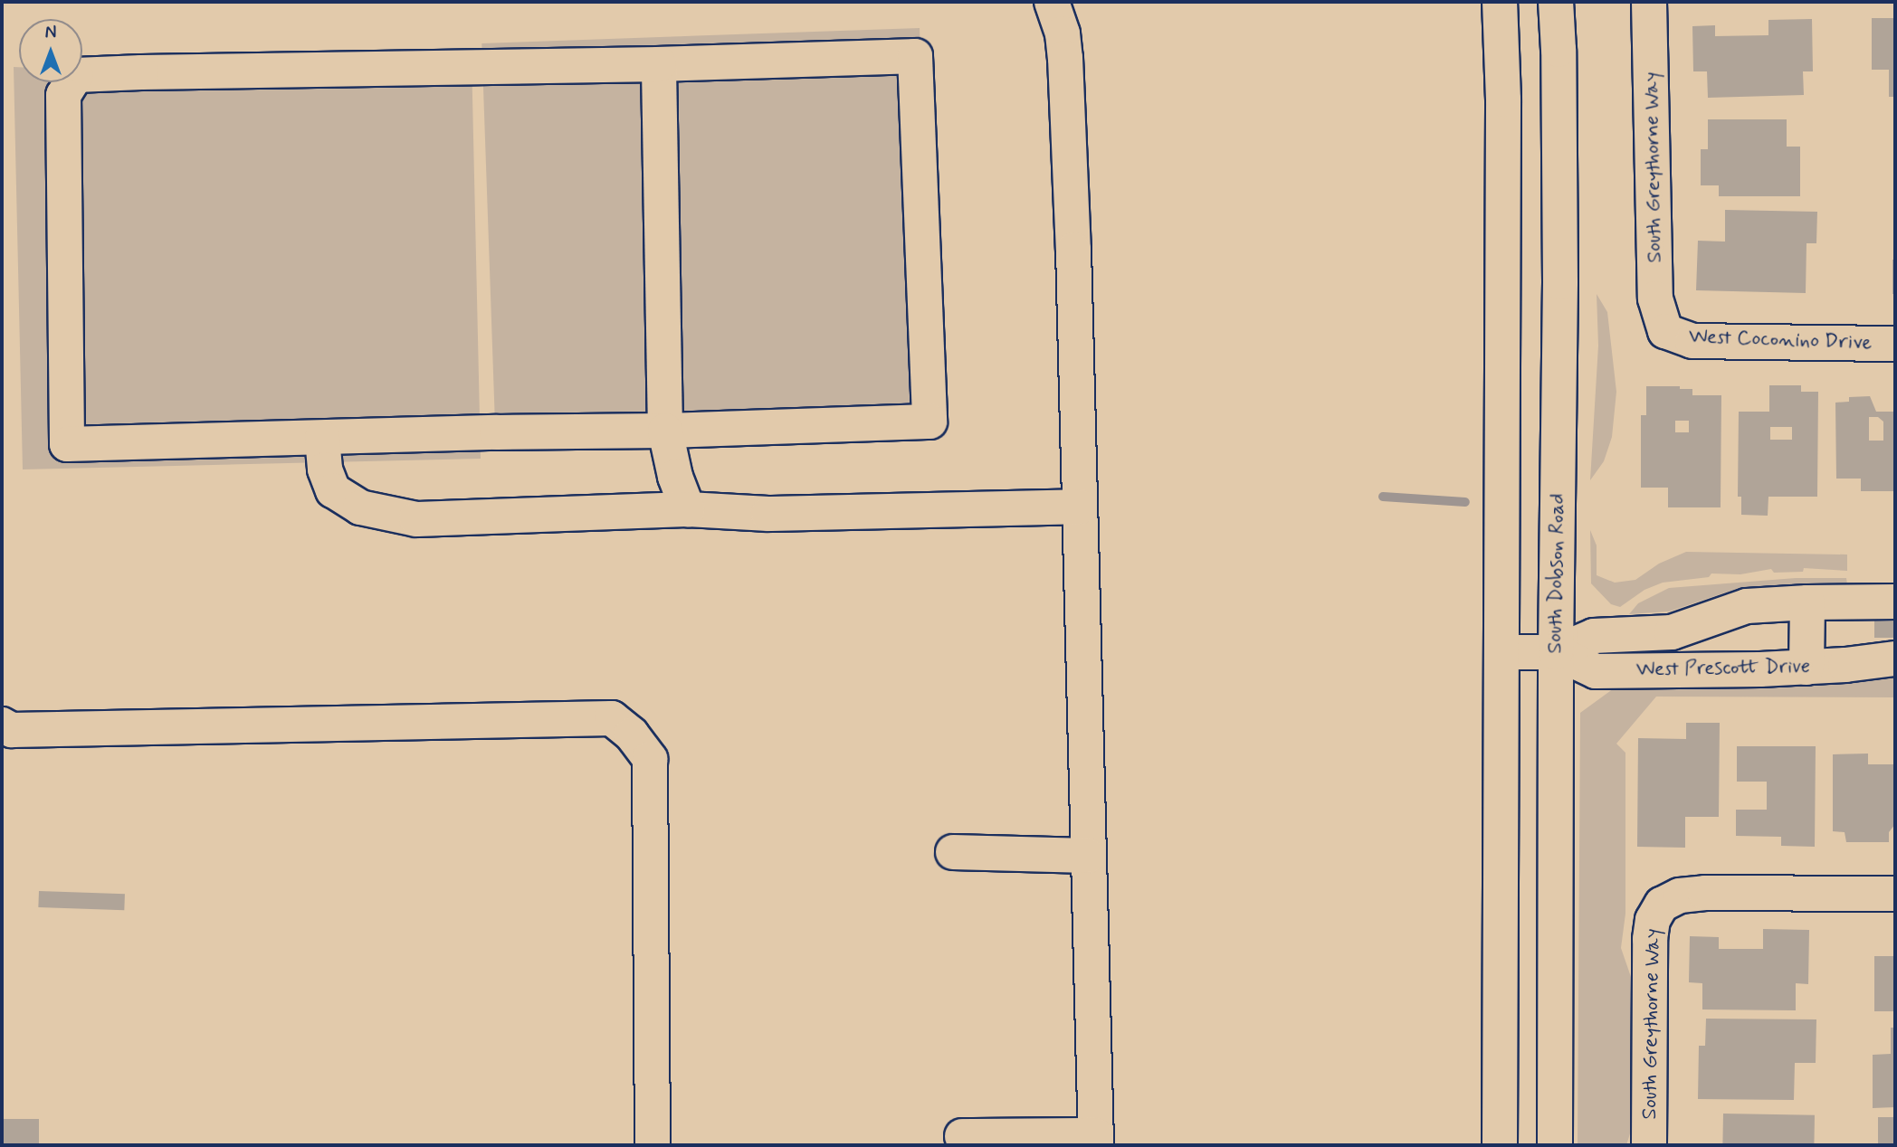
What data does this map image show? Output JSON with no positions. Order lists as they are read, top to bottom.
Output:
{
  "streets": {
    "street": [
      "South Greythorne Way",
      "West Coconino Drive",
      "South Dobson Road",
      "West Prescott Drive"
    ]
  },
  "crossings": [
    ["South Greythorne Way", "West Coconino Drive"],
    ["South Dobson Road", "West Prescott Drive"]
  ],
  "north": "top"
}
